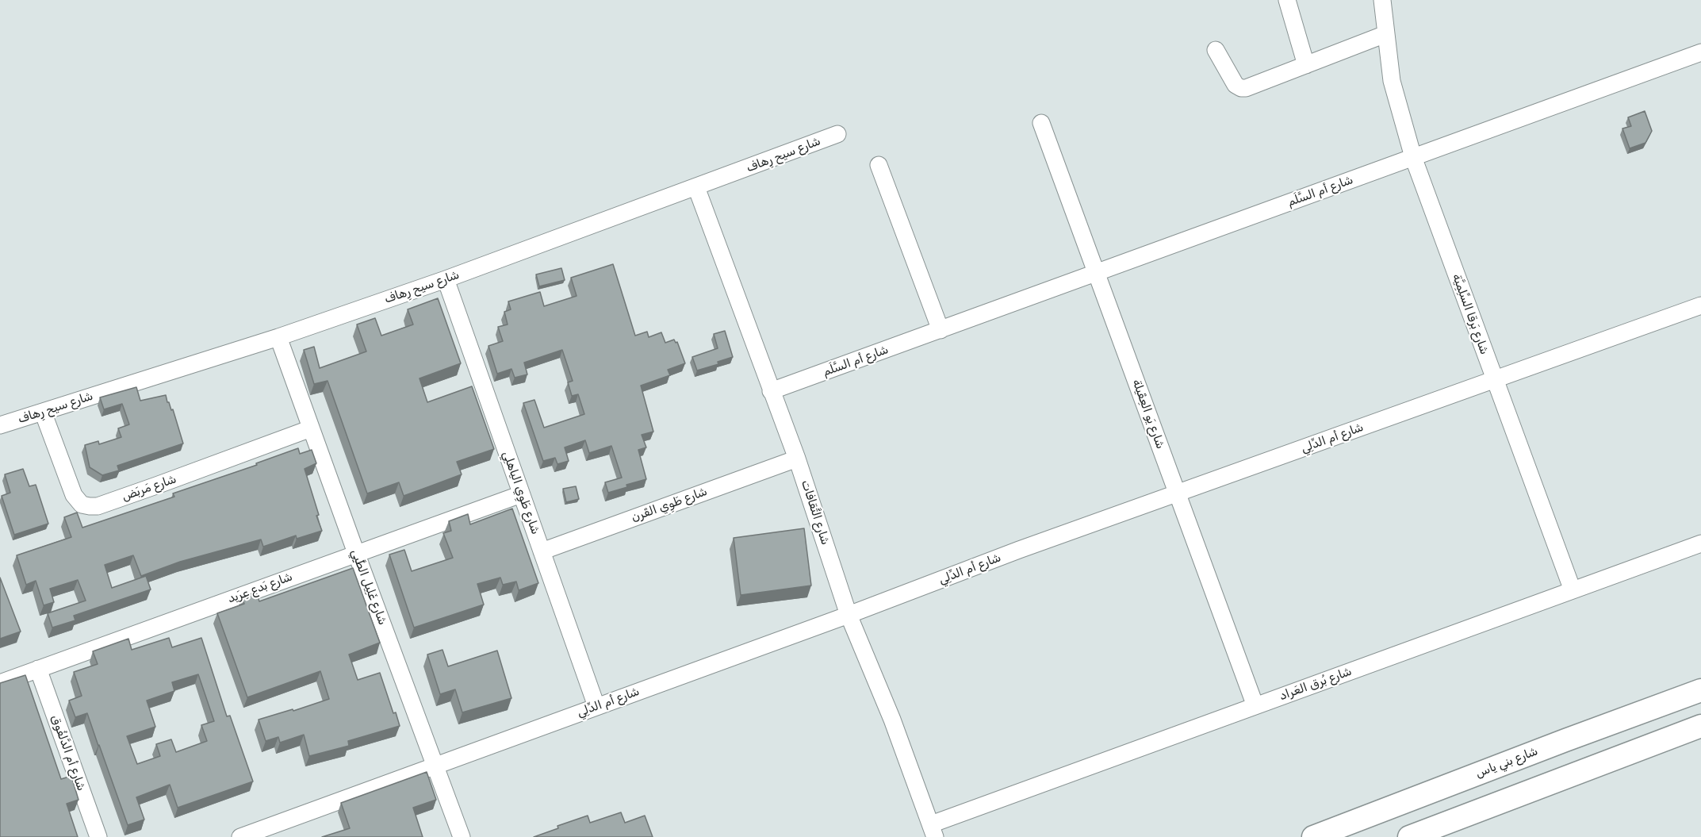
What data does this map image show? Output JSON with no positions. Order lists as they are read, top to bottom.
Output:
{
  "streets": {
    "main road": ["شارع بني ياس"],
    "street": [
      "شارع سيح رِهاف",
      "شارع أم السَّلَم",
      "شارع بَرقا السِّلِمِيَّة",
      "شارع يَو العِقَيلة",
      "شارع أم الدِّلِي",
      "شارع مَربَض",
      "شارع طَوِي الياهلِي",
      "شارع طَوِي القَرن",
      "شارع الثَّقافات",
      "شارع غَلِيل الطَّيِي",
      "شارع بَدع عِرَيد",
      "شارع بُرق العَراد",
      "شارع أم الدَّلفُوق"
    ]
  },
  "crossings": [
    ["شارع سيح رِهاف", "شارع مَربَض"],
    ["شارع سيح رِهاف", "شارع طَوِي الياهلِي"],
    ["شارع سيح رِهاف", "شارع الثَّقافات"],
    ["شارع سيح رِهاف", "شارع غَلِيل الطَّيِي"],
    ["شارع أم السَّلَم", "شارع بَرقا السِّلِمِيَّة"],
    ["شارع أم السَّلَم", "شارع يَو العِقَيلة"],
    ["شارع أم السَّلَم", "شارع الثَّقافات"],
    ["شارع بَرقا السِّلِمِيَّة", "شارع أم الدِّلِي"],
    ["شارع بَرقا السِّلِمِيَّة", "شارع بُرق العَراد"],
    ["شارع يَو العِقَيلة", "شارع أم الدِّلِي"],
    ["شارع يَو العِقَيلة", "شارع بُرق العَراد"],
    ["شارع أم الدِّلِي", "شارع طَوِي الياهلِي"],
    ["شارع أم الدِّلِي", "شارع الثَّقافات"],
    ["شارع أم الدِّلِي", "شارع غَلِيل الطَّيِي"],
    ["شارع مَربَض", "شارع غَلِيل الطَّيِي"],
    ["شارع طَوِي الياهلِي", "شارع طَوِي القَرن"],
    ["شارع طَوِي الياهلِي", "شارع بَدع عِرَيد"],
    ["شارع طَوِي القَرن", "شارع الثَّقافات"],
    ["شارع الثَّقافات", "شارع بُرق العَراد"],
    ["شارع غَلِيل الطَّيِي", "شارع بَدع عِرَيد"],
    ["شارع بَدع عِرَيد", "شارع أم الدَّلفُوق"]
  ]
}
